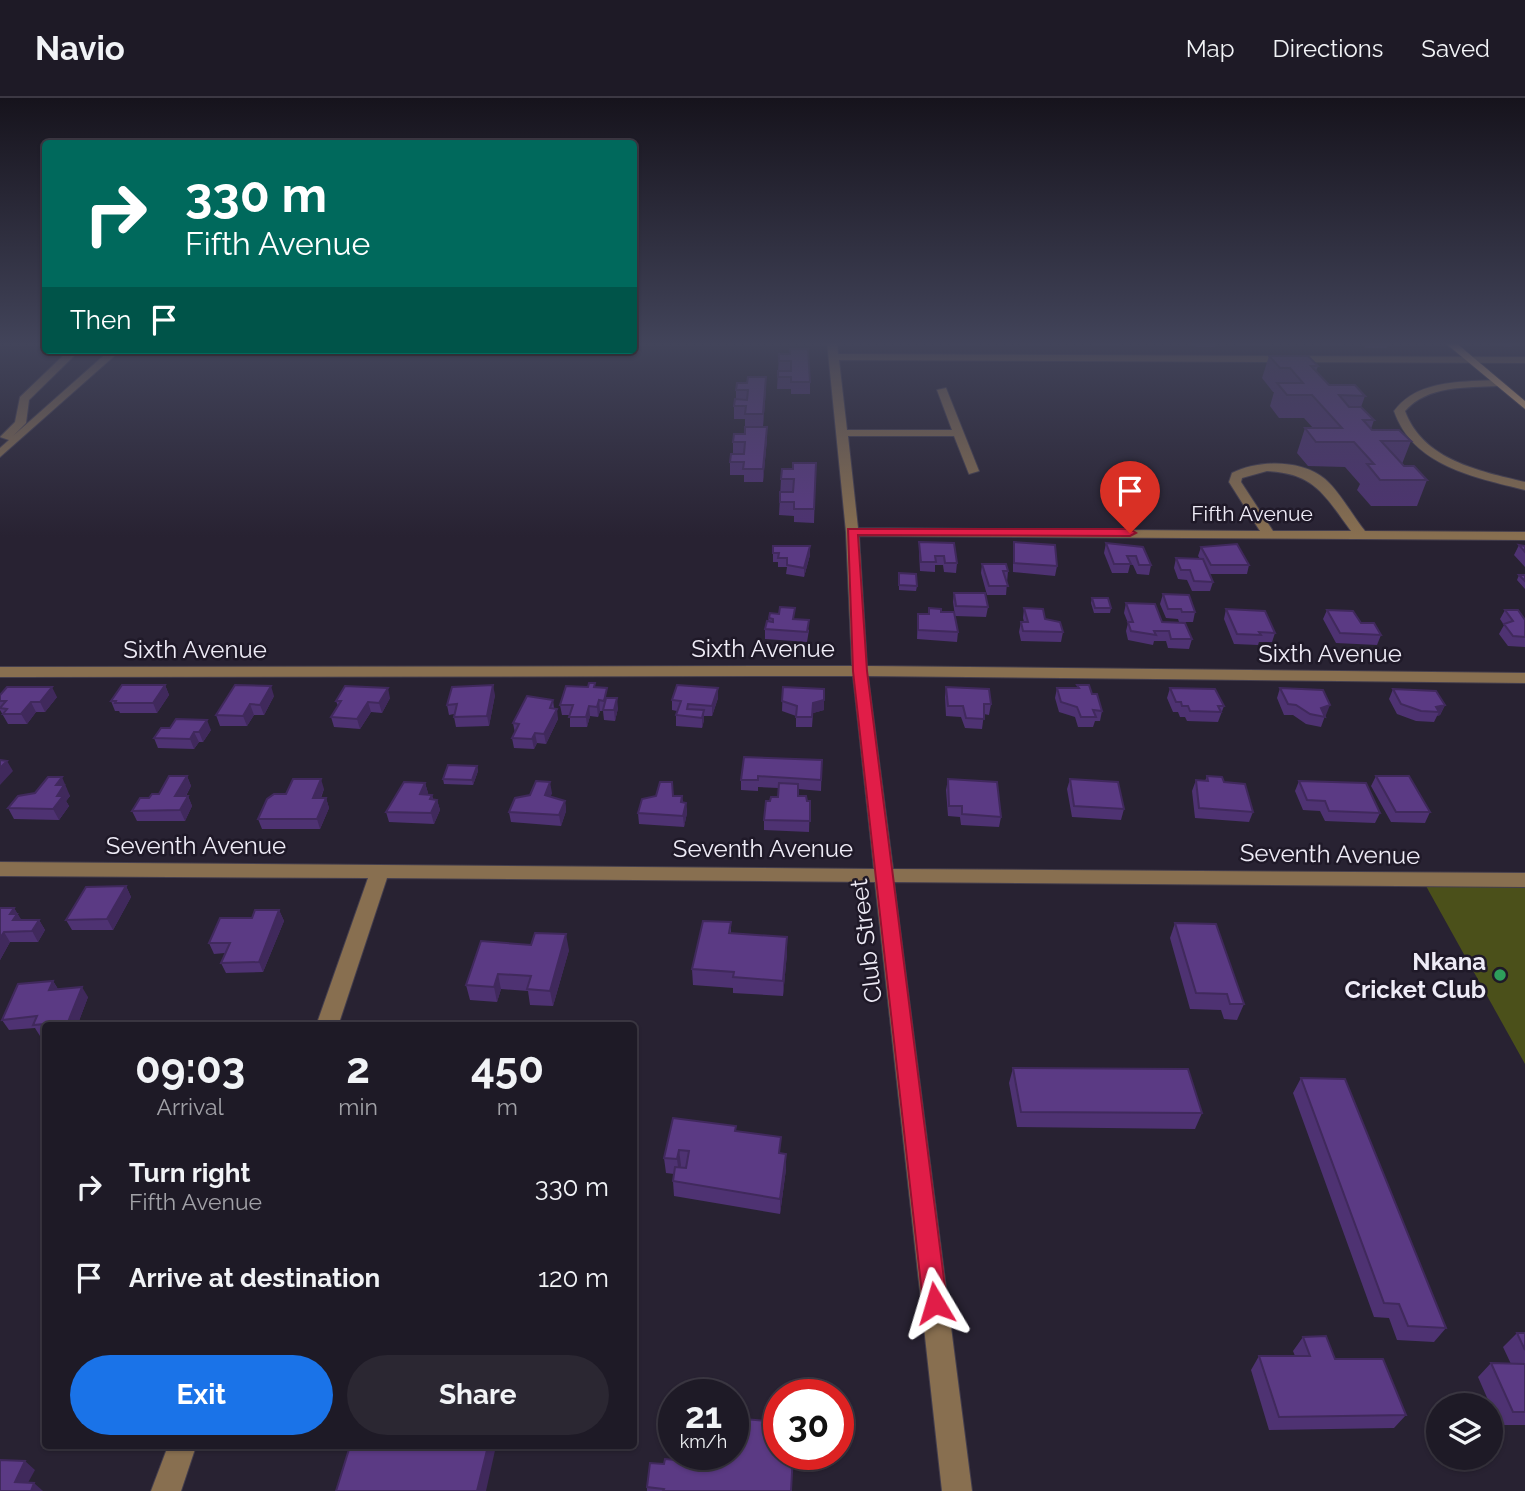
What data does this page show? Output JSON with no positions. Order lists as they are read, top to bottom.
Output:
{
  "streets": {
    "street": [
      "Fifth Avenue",
      "Sixth Avenue",
      "Seventh Avenue",
      "Club Street"
    ]
  },
  "crossings": [
    ["Fifth Avenue", "Club Street"],
    ["Sixth Avenue", "Club Street"],
    ["Seventh Avenue", "Club Street"]
  ],
  "places": ["Nkana Cricket Club"],
  "page": {
    "header": "Navio",
    "nav": ["Map", "Directions", "Saved"],
    "turn": ["330 m", "Fifth Avenue"],
    "then": "Then",
    "eta": [
      "09:03",
      "Arrival",
      "2",
      "min",
      "450",
      "m"
    ],
    "list": [
      {
        "name": "Turn right",
        "note": "Fifth Avenue",
        "value": "330 m"
      },
      {
        "name": "Arrive at destination",
        "value": "120 m"
      }
    ],
    "buttons": ["Exit", "Share"],
    "speed": "21 km/h",
    "limit": "30"
  }
}
